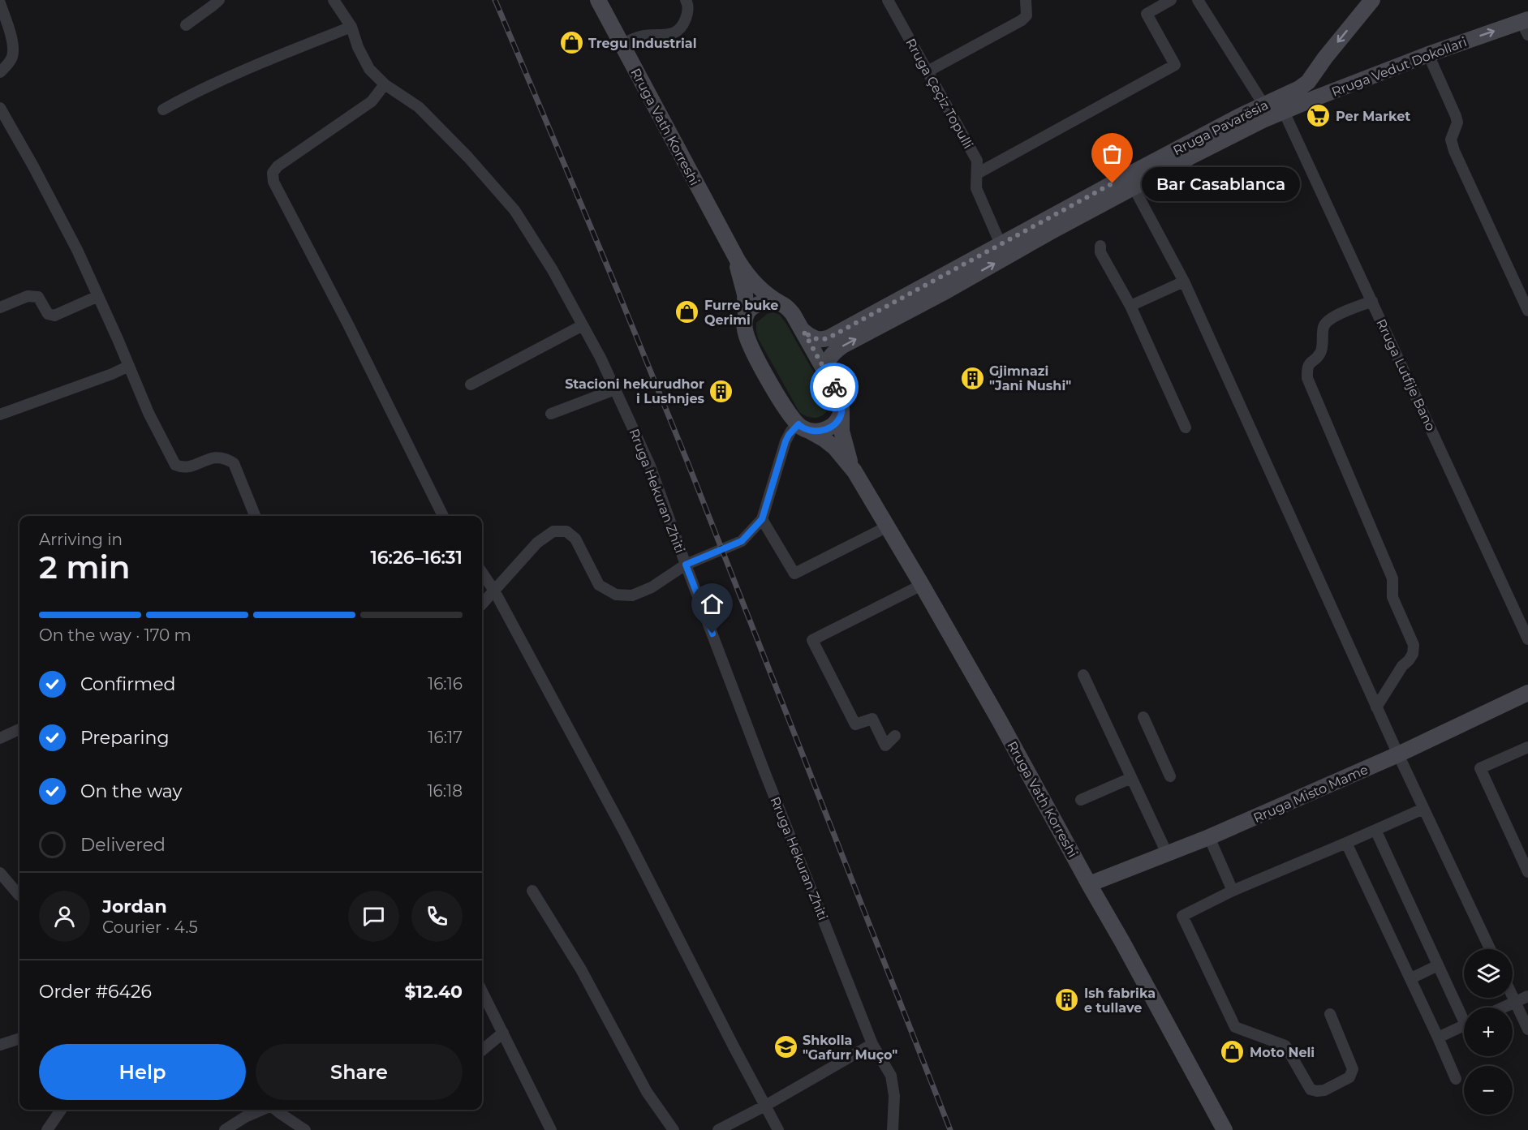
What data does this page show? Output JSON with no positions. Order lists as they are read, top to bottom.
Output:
{
  "streets": {
    "street": [
      "Rruga Vedut Dokollari",
      "Rruga Çeçiz Topulli",
      "Rruga Vath Korreshi",
      "Rruga Pavarësia",
      "Rruga Lutfije Bano",
      "Rruga Hekuran Zhiti",
      "Rruga Misto Mame"
    ]
  },
  "crossings": [
    ["Rruga Vedut Dokollari", "Rruga Pavarësia"],
    ["Rruga Vedut Dokollari", "Rruga Lutfije Bano"],
    ["Rruga Çeçiz Topulli", "Rruga Pavarësia"],
    ["Rruga Vath Korreshi", "Rruga Pavarësia"],
    ["Rruga Vath Korreshi", "Rruga Misto Mame"],
    ["Rruga Pavarësia", "Rruga Lutfije Bano"]
  ],
  "one_way": ["Rruga Vedut Dokollari"],
  "places": {
    "shop": ["Tregu Industrial", "Furre buke Qerimi", "Moto Neli"],
    "supermarket": ["Per Market"],
    "other": ["Bar Casablanca"],
    "building": ["Gjimnazi \"Jani Nushi\"", "Stacioni hekurudhor i Lushnjes", "Ish fabrika e tullave"],
    "school or university": ["Shkolla \"Gafurr Muço\""]
  },
  "page": {
    "bubble": "Bar Casablanca",
    "heading": ["2 min", "Arriving in", "16:26–16:31"],
    "panel": [
      "Jordan",
      "Courier · 4.5",
      "Order #6426",
      "$12.40"
    ],
    "bar": "On the way · 170 m",
    "list": [
      ["Confirmed", "16:16"],
      ["Preparing", "16:17"],
      ["On the way", "16:18"],
      "Delivered"
    ],
    "map_buttons": ["+", "−"],
    "buttons": ["Help", "Share"]
  }
}
